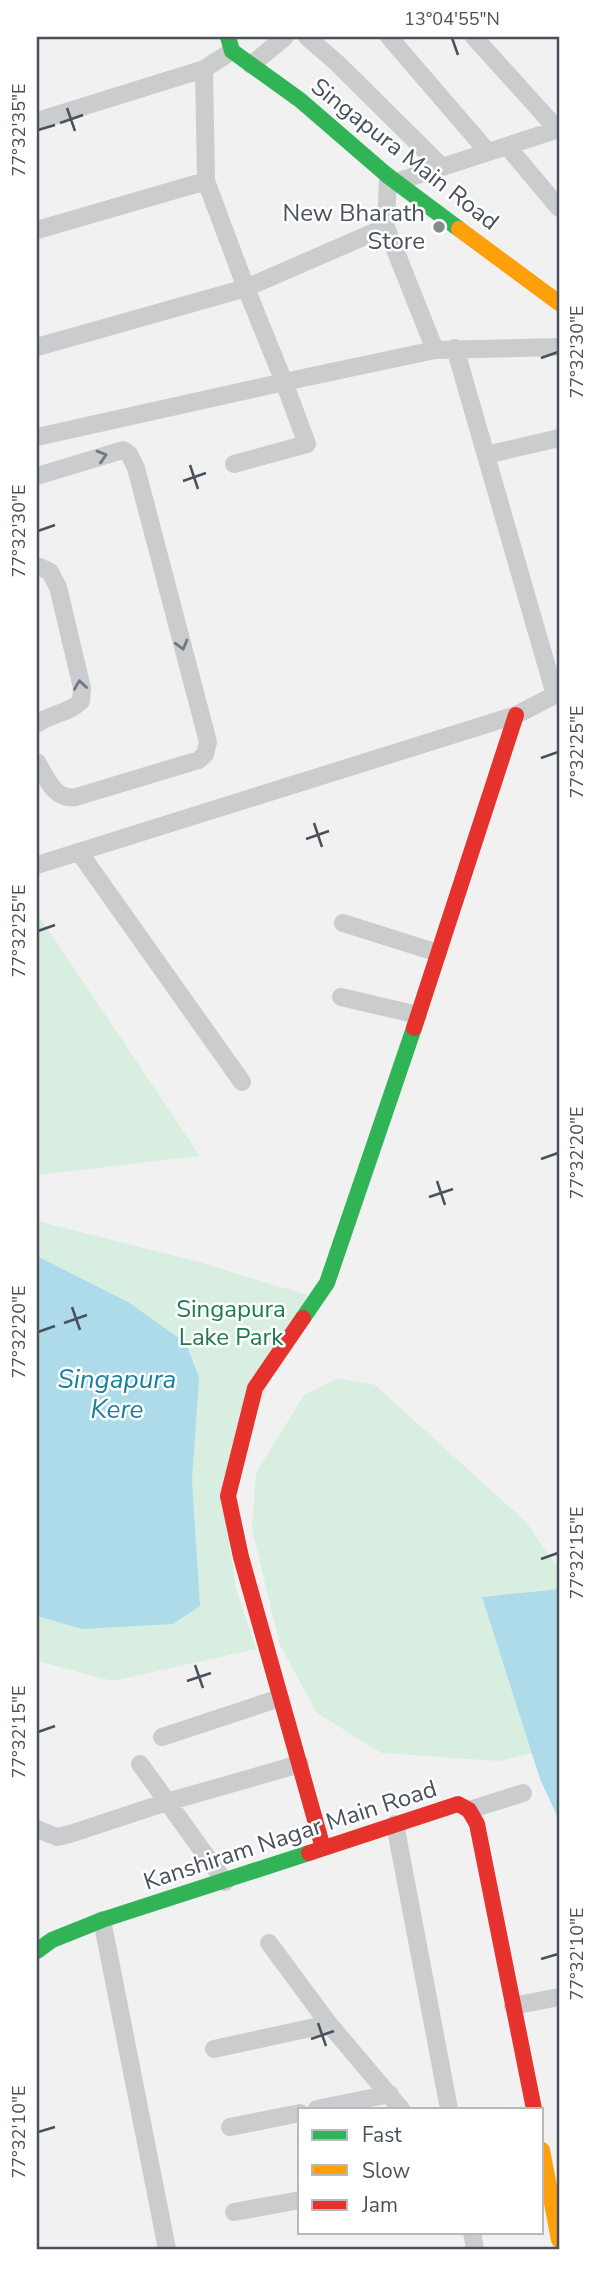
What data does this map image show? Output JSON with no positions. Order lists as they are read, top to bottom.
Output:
{
  "streets": {
    "street": ["Singapura Main Road", "Kanshiram Nagar Main Road"]
  },
  "water": ["Singapura Kere"],
  "parks": ["Singapura Lake Park"],
  "places": ["New Bharath Store"],
  "legend": ["Fast", "Slow", "Jam"],
  "coordinates": [
    "13°04'55\"N",
    "77°32'35\"E",
    "77°32'30\"E",
    "77°32'25\"E",
    "77°32'20\"E",
    "77°32'15\"E",
    "77°32'10\"E"
  ]
}
